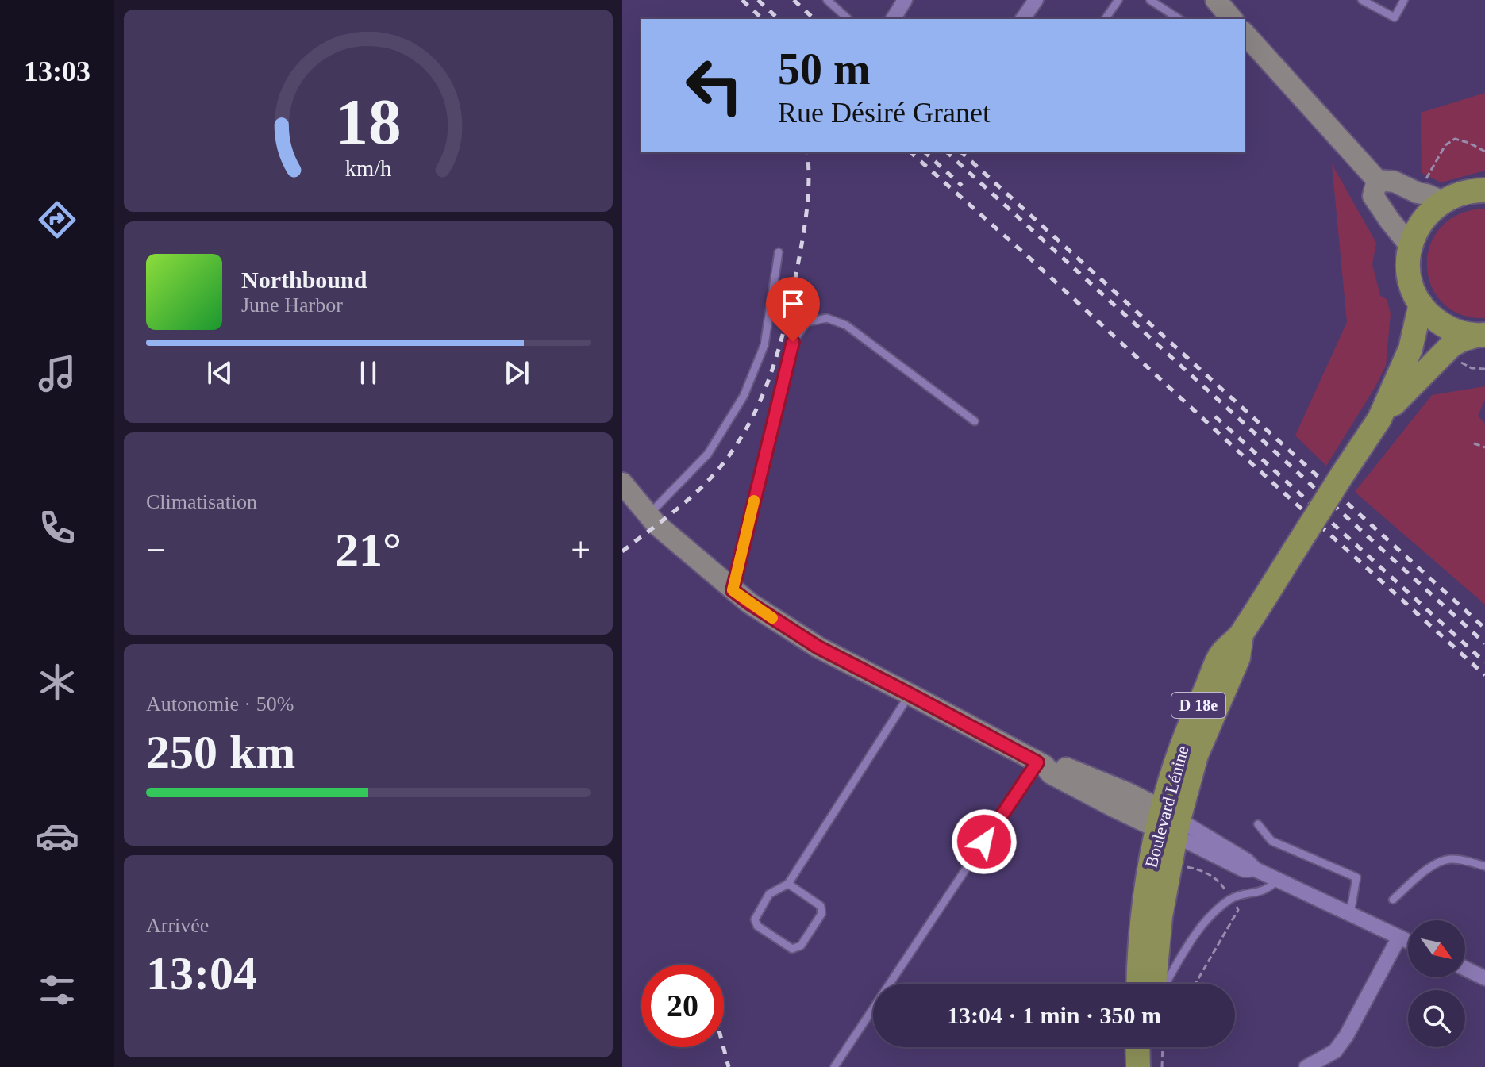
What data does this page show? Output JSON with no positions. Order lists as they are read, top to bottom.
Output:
{
  "streets": {
    "main road": ["D 18e", "Boulevard Lénine"]
  },
  "north": "bottom right",
  "page": {
    "tabs": "13:03",
    "turn": ["50 m", "Rue Désiré Granet"],
    "song": ["Northbound", "June Harbor"],
    "tile": [
      "Climatisation",
      ["Autonomie · 50%", "250 km"],
      ["Arrivée", "13:04"]
    ],
    "heat": ["−", "21°", "+"],
    "limit": "20",
    "trip": "13:04 · 1 min · 350 m",
    "gauge": ["18", "km/h"]
  }
}
